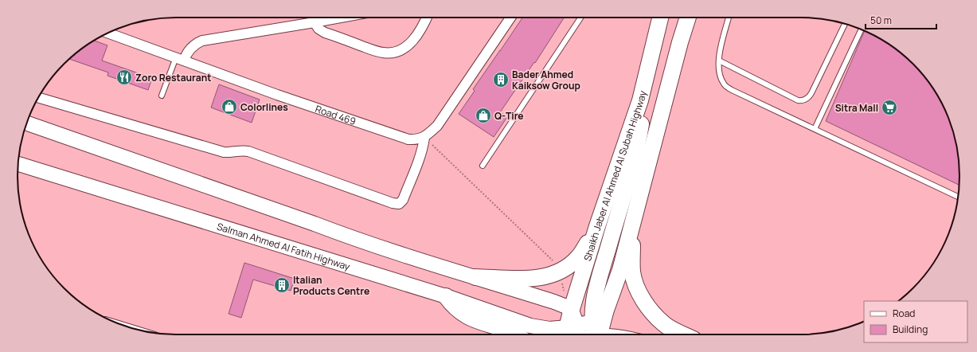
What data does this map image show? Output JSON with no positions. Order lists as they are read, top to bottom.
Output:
{
  "streets": {
    "main road": ["Shaikh Jaber Al Ahmed Al Subah Highway"],
    "street": ["Road 469", "Salman Ahmed Al Fatih Highway"]
  },
  "crossings": [
    ["Shaikh Jaber Al Ahmed Al Subah Highway", "Salman Ahmed Al Fatih Highway"]
  ],
  "places": {
    "restaurant": ["Zoro Restaurant"],
    "building": ["Bader Ahmed Kaiksow Group", "Italian Products Centre"],
    "shop": ["Colorlines", "Q-Tire"],
    "supermarket": ["Sitra Mall"]
  },
  "legend": ["Road", "Building"],
  "scale_bar": "50 m"
}
